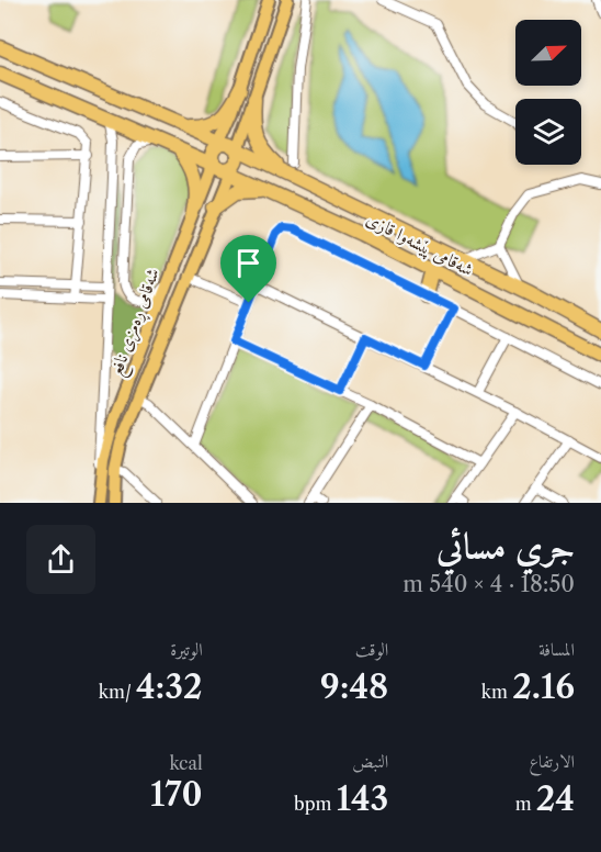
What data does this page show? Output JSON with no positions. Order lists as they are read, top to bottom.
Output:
{
  "streets": {
    "highway": ["شەقامی پێشەوا قازی"],
    "main road": ["شەقامی ڕەمزی نافع"]
  },
  "crossings": [
    ["شەقامی پێشەوا قازی", "شەقامی ڕەمزی نافع"]
  ],
  "north": "top right",
  "page": {
    "heading": ["جري مسائي", "18:50 · 4 × 540 m"],
    "stats": [
      ["المسافة", "2.16 km"],
      ["الوقت", "9:48"],
      ["الوتيرة", "4:32 /km"],
      ["الارتفاع", "24 m"],
      ["النبض", "143 bpm"],
      ["kcal", "170"]
    ]
  }
}
